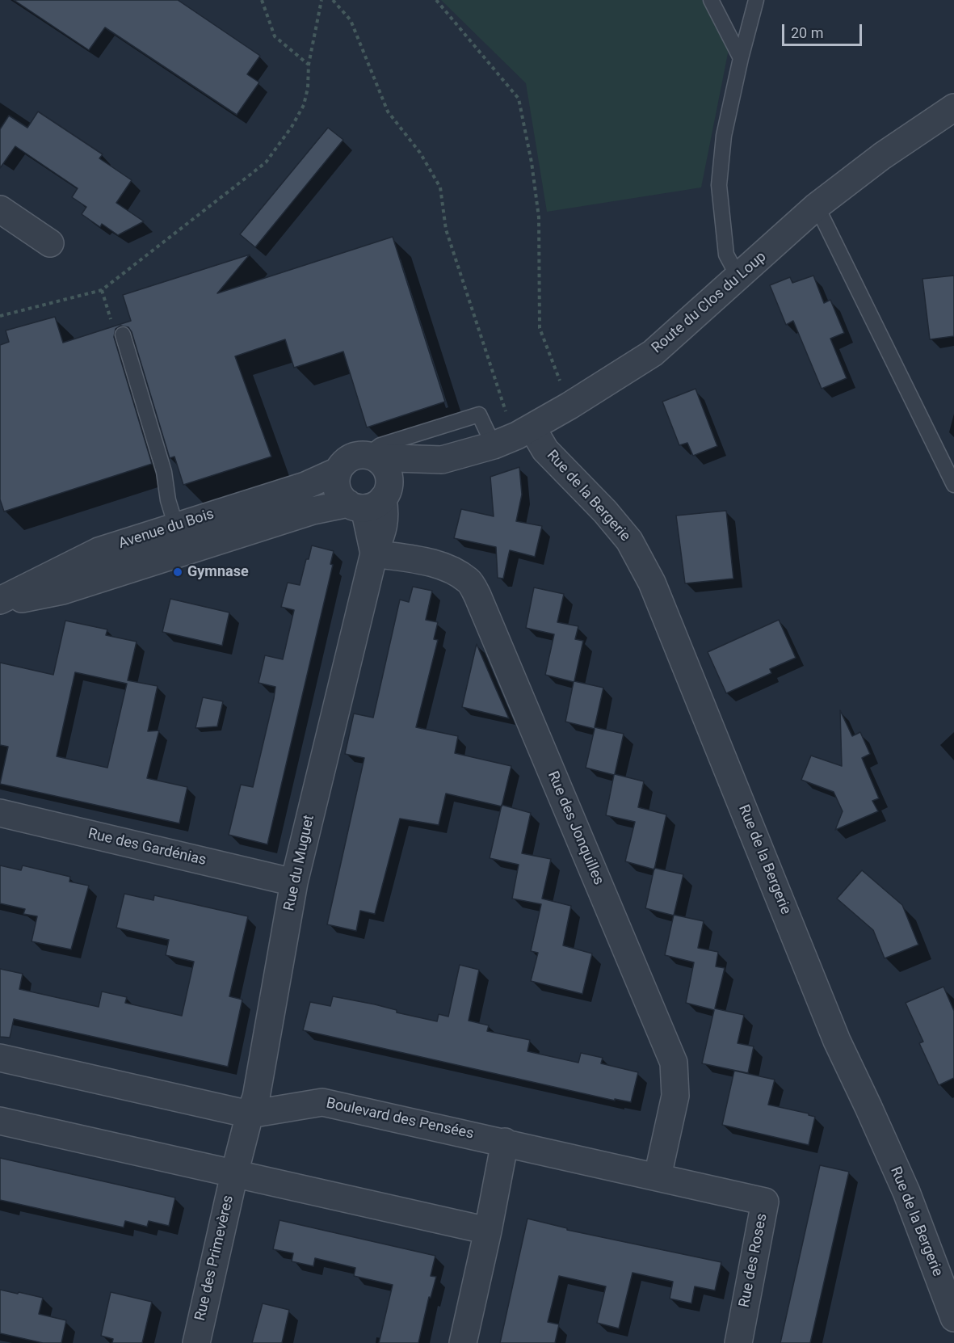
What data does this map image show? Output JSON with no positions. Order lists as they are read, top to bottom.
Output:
{
  "streets": {
    "street": [
      "Route du Clos du Loup",
      "Rue de la Bergerie",
      "Avenue du Bois",
      "Rue des Jonquilles",
      "Rue des Gardénias",
      "Rue du Muguet",
      "Boulevard des Pensées",
      "Rue des Primevères",
      "Rue des Roses"
    ]
  },
  "crossings": [
    ["Route du Clos du Loup", "Rue de la Bergerie"],
    ["Route du Clos du Loup", "Avenue du Bois"],
    ["Route du Clos du Loup", "Rue du Muguet"],
    ["Avenue du Bois", "Rue du Muguet"],
    ["Rue des Jonquilles", "Rue du Muguet"],
    ["Rue des Jonquilles", "Boulevard des Pensées"],
    ["Rue des Jonquilles", "Rue des Roses"],
    ["Rue des Gardénias", "Rue du Muguet"],
    ["Rue du Muguet", "Boulevard des Pensées"],
    ["Rue du Muguet", "Rue des Primevères"],
    ["Boulevard des Pensées", "Rue des Roses"]
  ],
  "places": ["Gymnase"],
  "scale_bar": "20 m"
}
